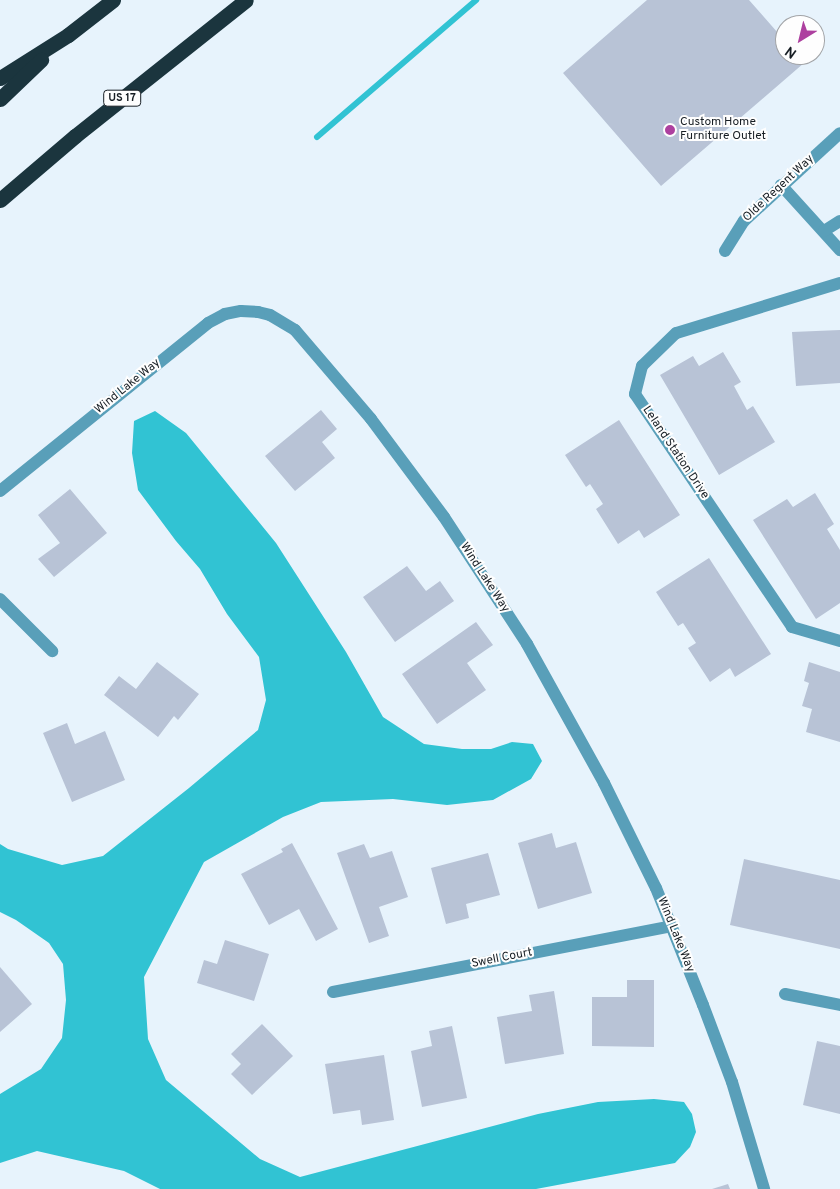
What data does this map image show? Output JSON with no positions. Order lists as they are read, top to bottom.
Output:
{
  "streets": {
    "highway": ["US 17"],
    "street": [
      "Olde Regent Way",
      "Wind Lake Way",
      "Leland Station Drive",
      "Swell Court"
    ]
  },
  "crossings": [
    ["Wind Lake Way", "Swell Court"]
  ],
  "places": ["Custom Home Furniture Outlet"],
  "north": "bottom left"
}
